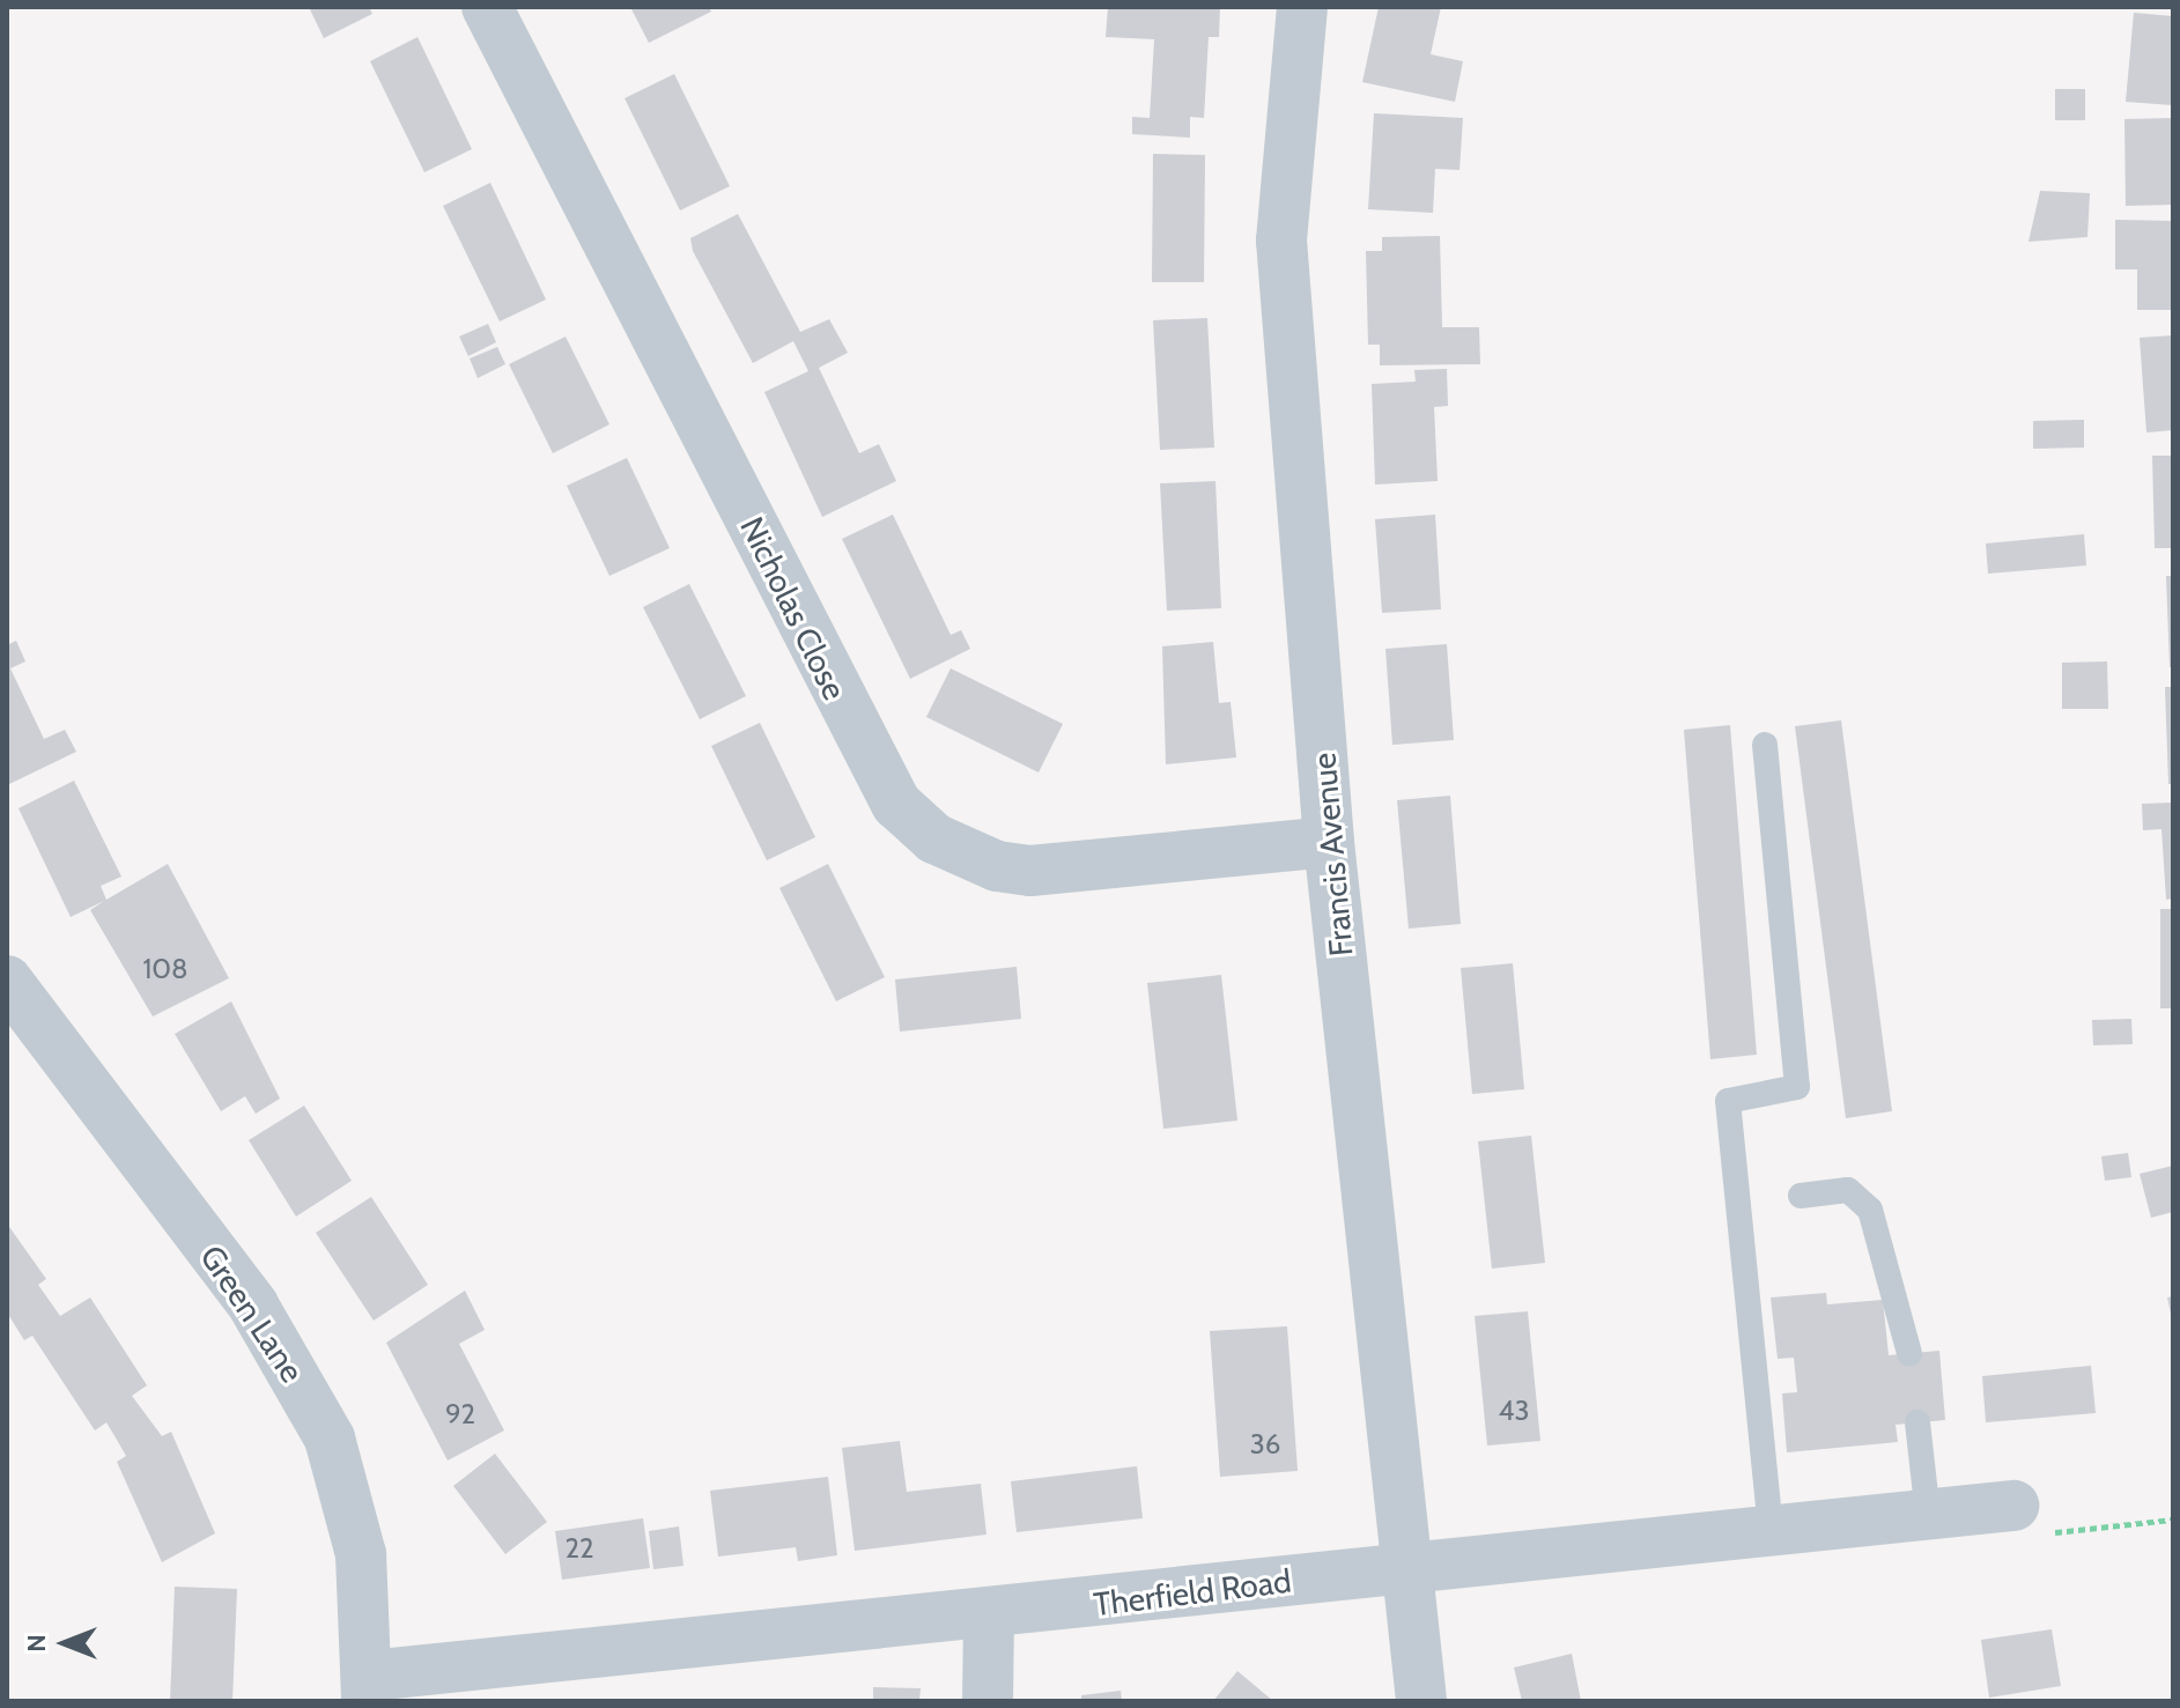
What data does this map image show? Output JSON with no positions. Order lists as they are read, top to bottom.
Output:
{
  "streets": {
    "street": [
      "Nicholas Close",
      "Francis Avenue",
      "Green Lane",
      "Therfield Road"
    ]
  },
  "crossings": [
    ["Nicholas Close", "Francis Avenue"],
    ["Francis Avenue", "Therfield Road"],
    ["Green Lane", "Therfield Road"]
  ],
  "house_numbers": [
    "108",
    "43",
    "92",
    "36",
    "22"
  ],
  "north": "left"
}
